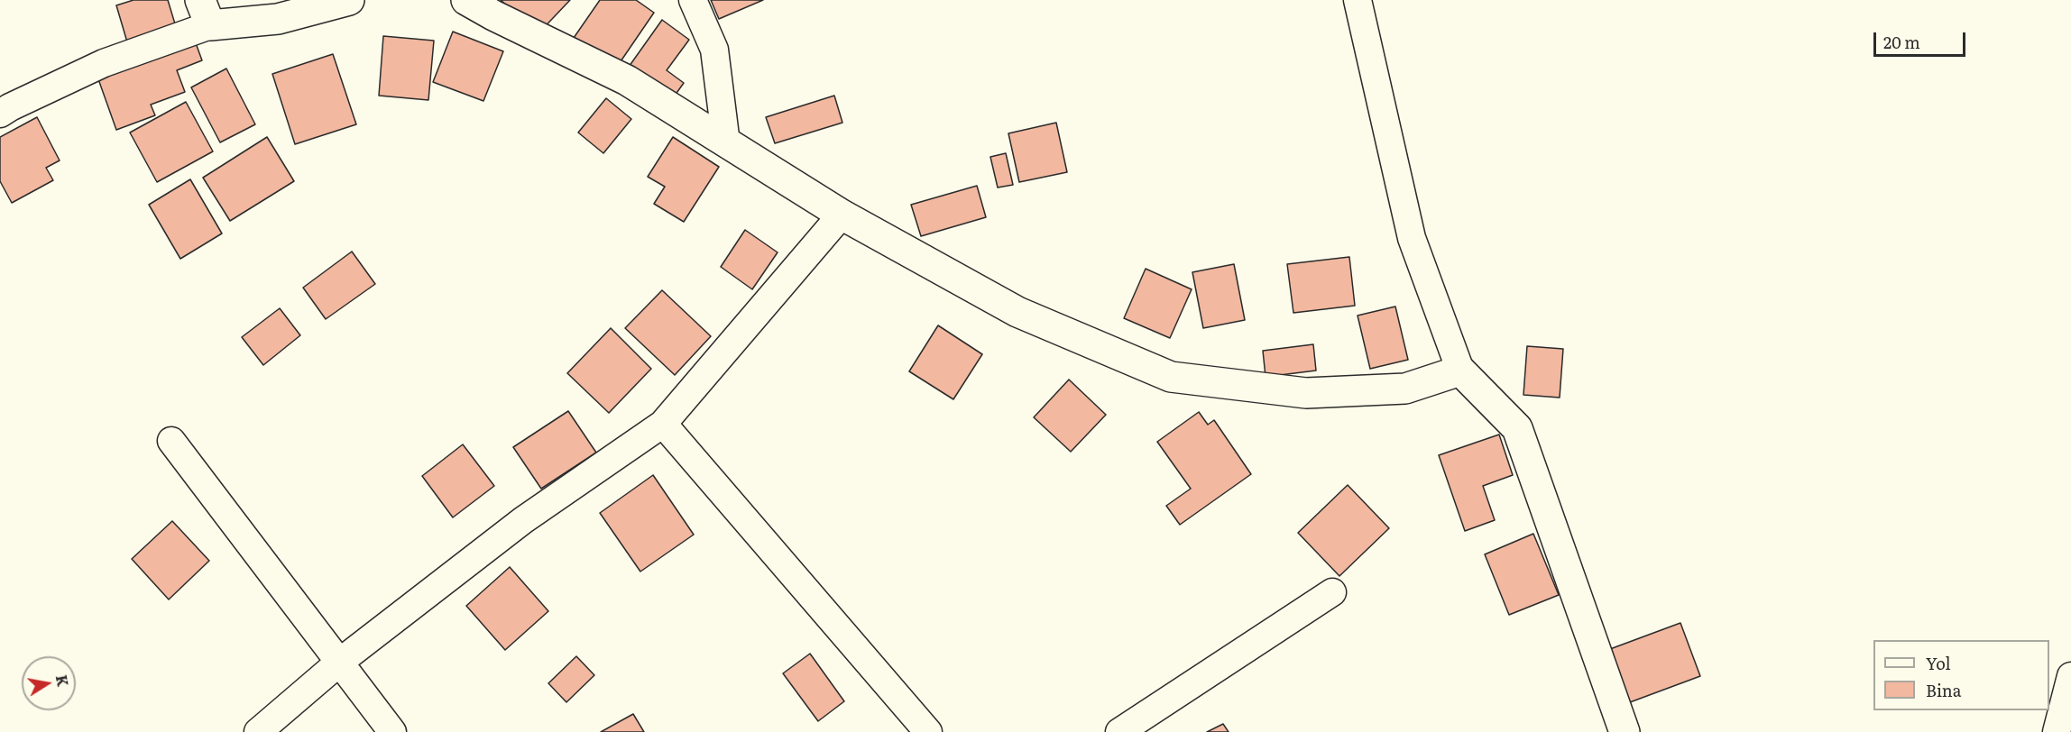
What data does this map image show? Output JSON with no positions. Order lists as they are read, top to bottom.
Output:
{
  "legend": ["Yol", "Bina"],
  "scale_bar": "20 m",
  "north": "right"
}
